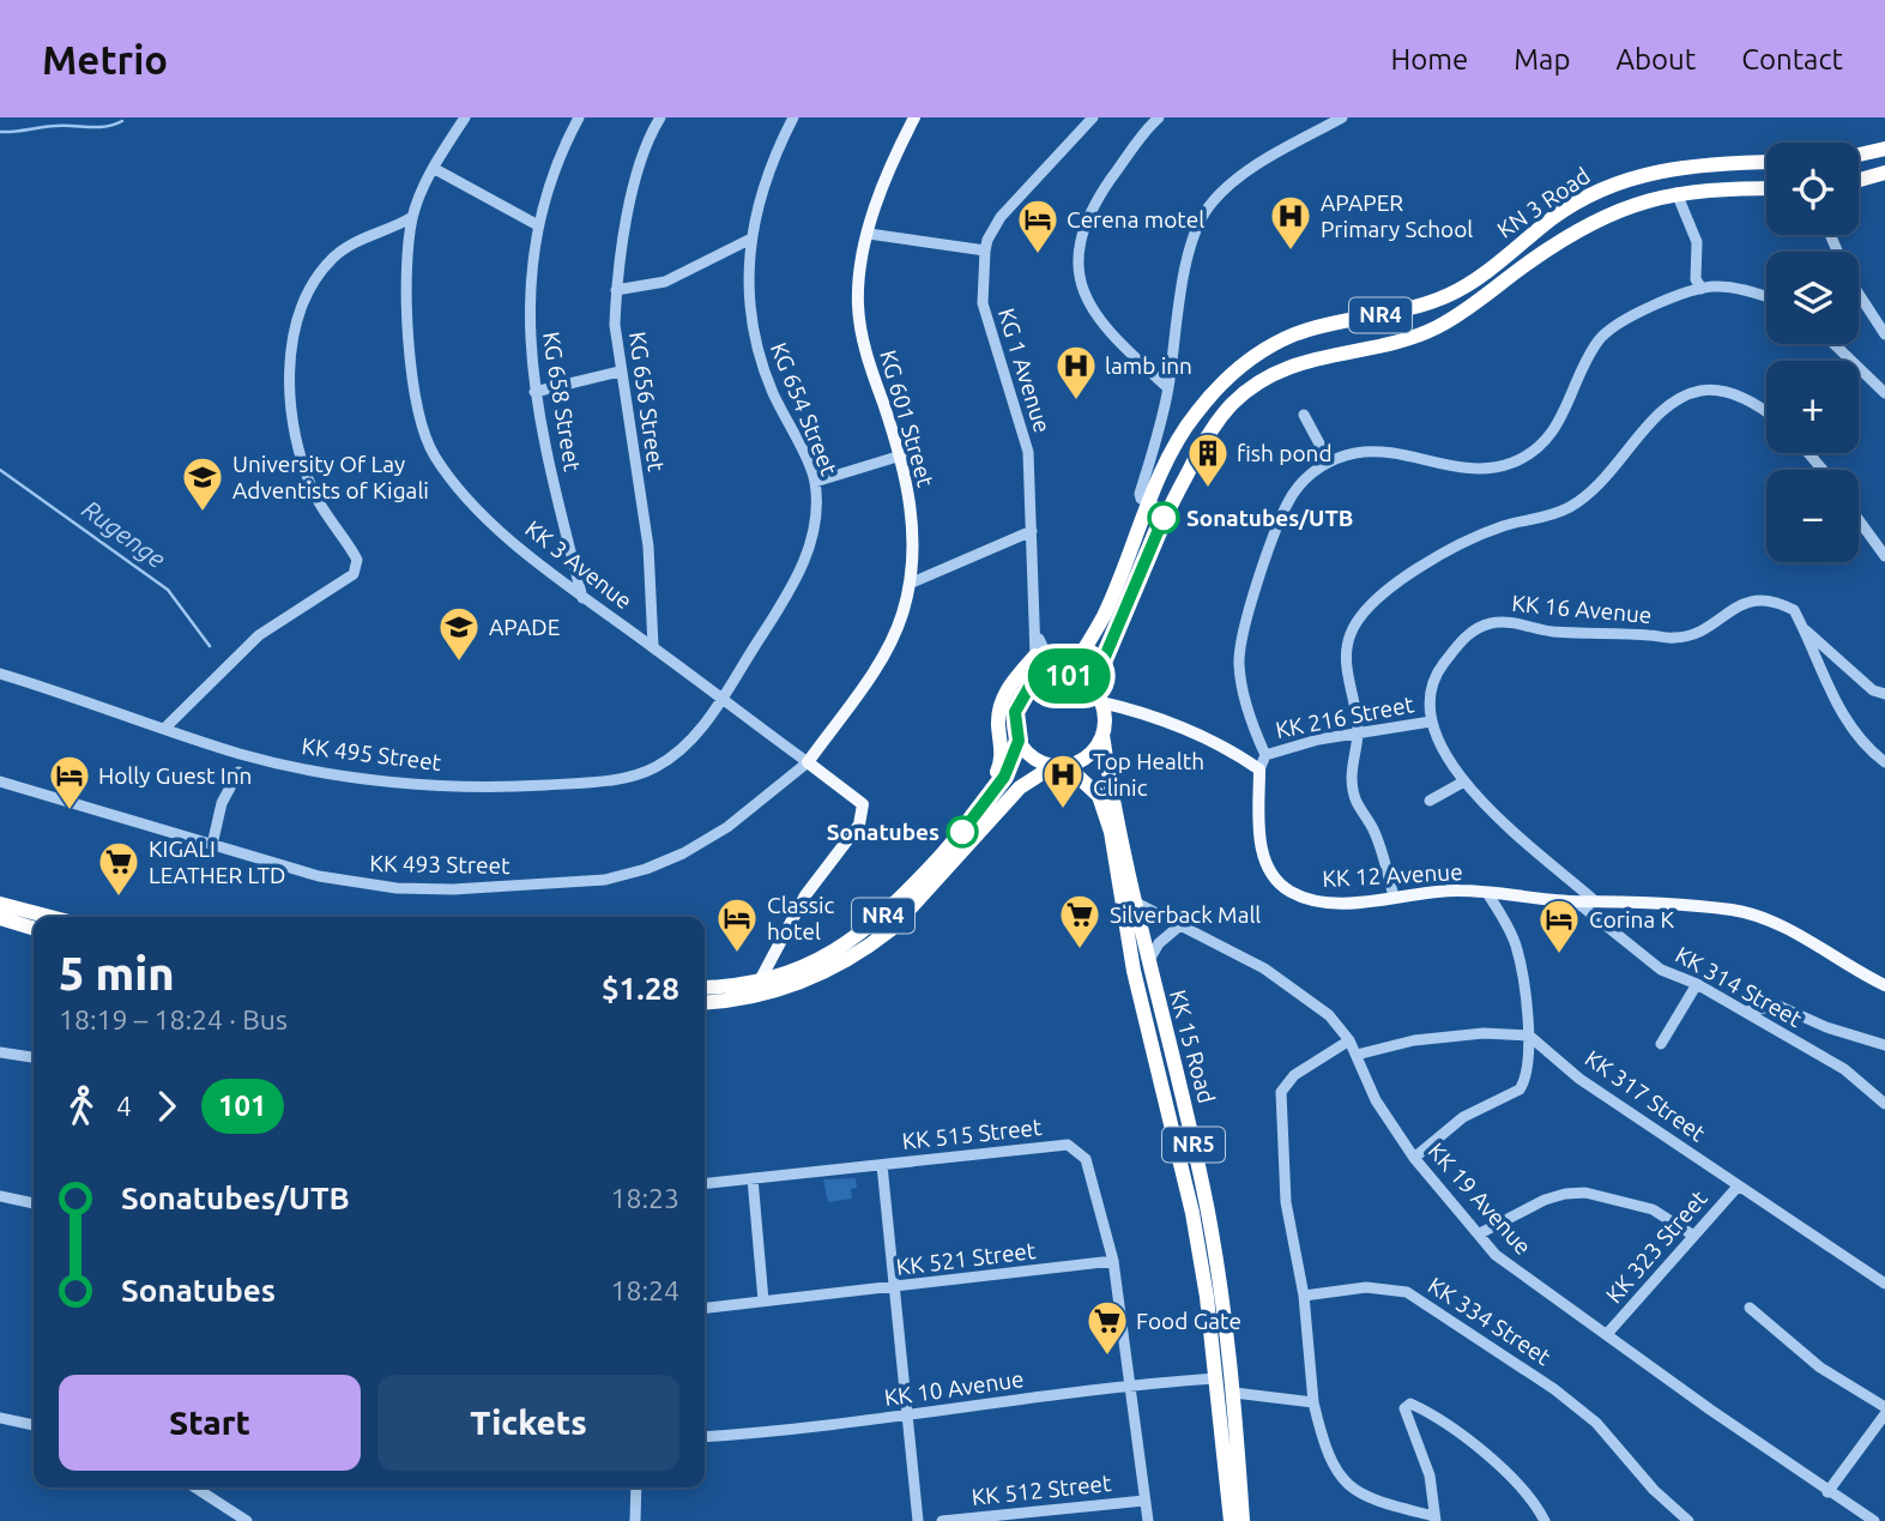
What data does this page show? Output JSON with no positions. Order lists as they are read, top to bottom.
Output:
{
  "streets": {
    "highway": [
      "KN 3 Road",
      "NR4",
      "KK 15 Road",
      "NR5"
    ],
    "main road": ["KG 601 Street", "KK 3 Avenue", "KK 12 Avenue"],
    "street": [
      "KG 1 Avenue",
      "KG 658 Street",
      "KG 656 Street",
      "KG 654 Street",
      "KK 16 Avenue",
      "KK 216 Street",
      "KK 495 Street",
      "KK 493 Street",
      "KK 314 Street",
      "KK 317 Street",
      "KK 515 Street",
      "KK 19 Avenue",
      "KK 323 Street",
      "KK 521 Street",
      "KK 334 Street",
      "KK 10 Avenue",
      "KK 512 Street"
    ]
  },
  "crossings": [
    ["KN 3 Road", "KG 1 Avenue"],
    ["KN 3 Road", "KK 15 Road"],
    ["NR4", "KK 3 Avenue"],
    ["KG 1 Avenue", "KK 15 Road"],
    ["KG 658 Street", "KK 3 Avenue"],
    ["KG 656 Street", "KK 3 Avenue"],
    ["KG 654 Street", "KK 3 Avenue"],
    ["KG 654 Street", "KK 495 Street"],
    ["KG 601 Street", "KK 3 Avenue"],
    ["KG 601 Street", "KK 493 Street"],
    ["KK 3 Avenue", "KK 495 Street"],
    ["KK 3 Avenue", "KK 493 Street"],
    ["KK 16 Avenue", "KK 216 Street"],
    ["KK 12 Avenue", "KK 314 Street"],
    ["KK 15 Road", "KK 19 Avenue"],
    ["KK 15 Road", "KK 10 Avenue"],
    ["KK 317 Street", "KK 323 Street"],
    ["KK 515 Street", "KK 521 Street"],
    ["KK 19 Avenue", "KK 323 Street"]
  ],
  "water": ["Rugenge"],
  "places": {
    "hospital": ["APAPER Primary School", "lamb inn", "Top Health Clinic"],
    "hotel": [
      "Cerena motel",
      "Holly Guest Inn",
      "Classic hotel",
      "Corina K"
    ],
    "building": ["fish pond"],
    "school or university": ["University Of Lay Adventists of Kigali", "APADE"],
    "other": ["Sonatubes/UTB", "Sonatubes"],
    "supermarket": ["KIGALI LEATHER LTD", "Silverback Mall", "Food Gate"]
  },
  "lines": ["bus line 101"],
  "page": {
    "header": "Metrio",
    "nav": [
      "Home",
      "Map",
      "About",
      "Contact"
    ],
    "on_map": "101",
    "map_buttons": ["+", "−"],
    "heading": ["5 min", "18:19 – 18:24 · Bus", "$1.28"],
    "legs": ["4", "101"],
    "list": [
      {
        "name": "Sonatubes/UTB",
        "value": "18:23"
      },
      {
        "name": "Sonatubes",
        "value": "18:24"
      }
    ],
    "buttons": ["Start", "Tickets"]
  }
}
